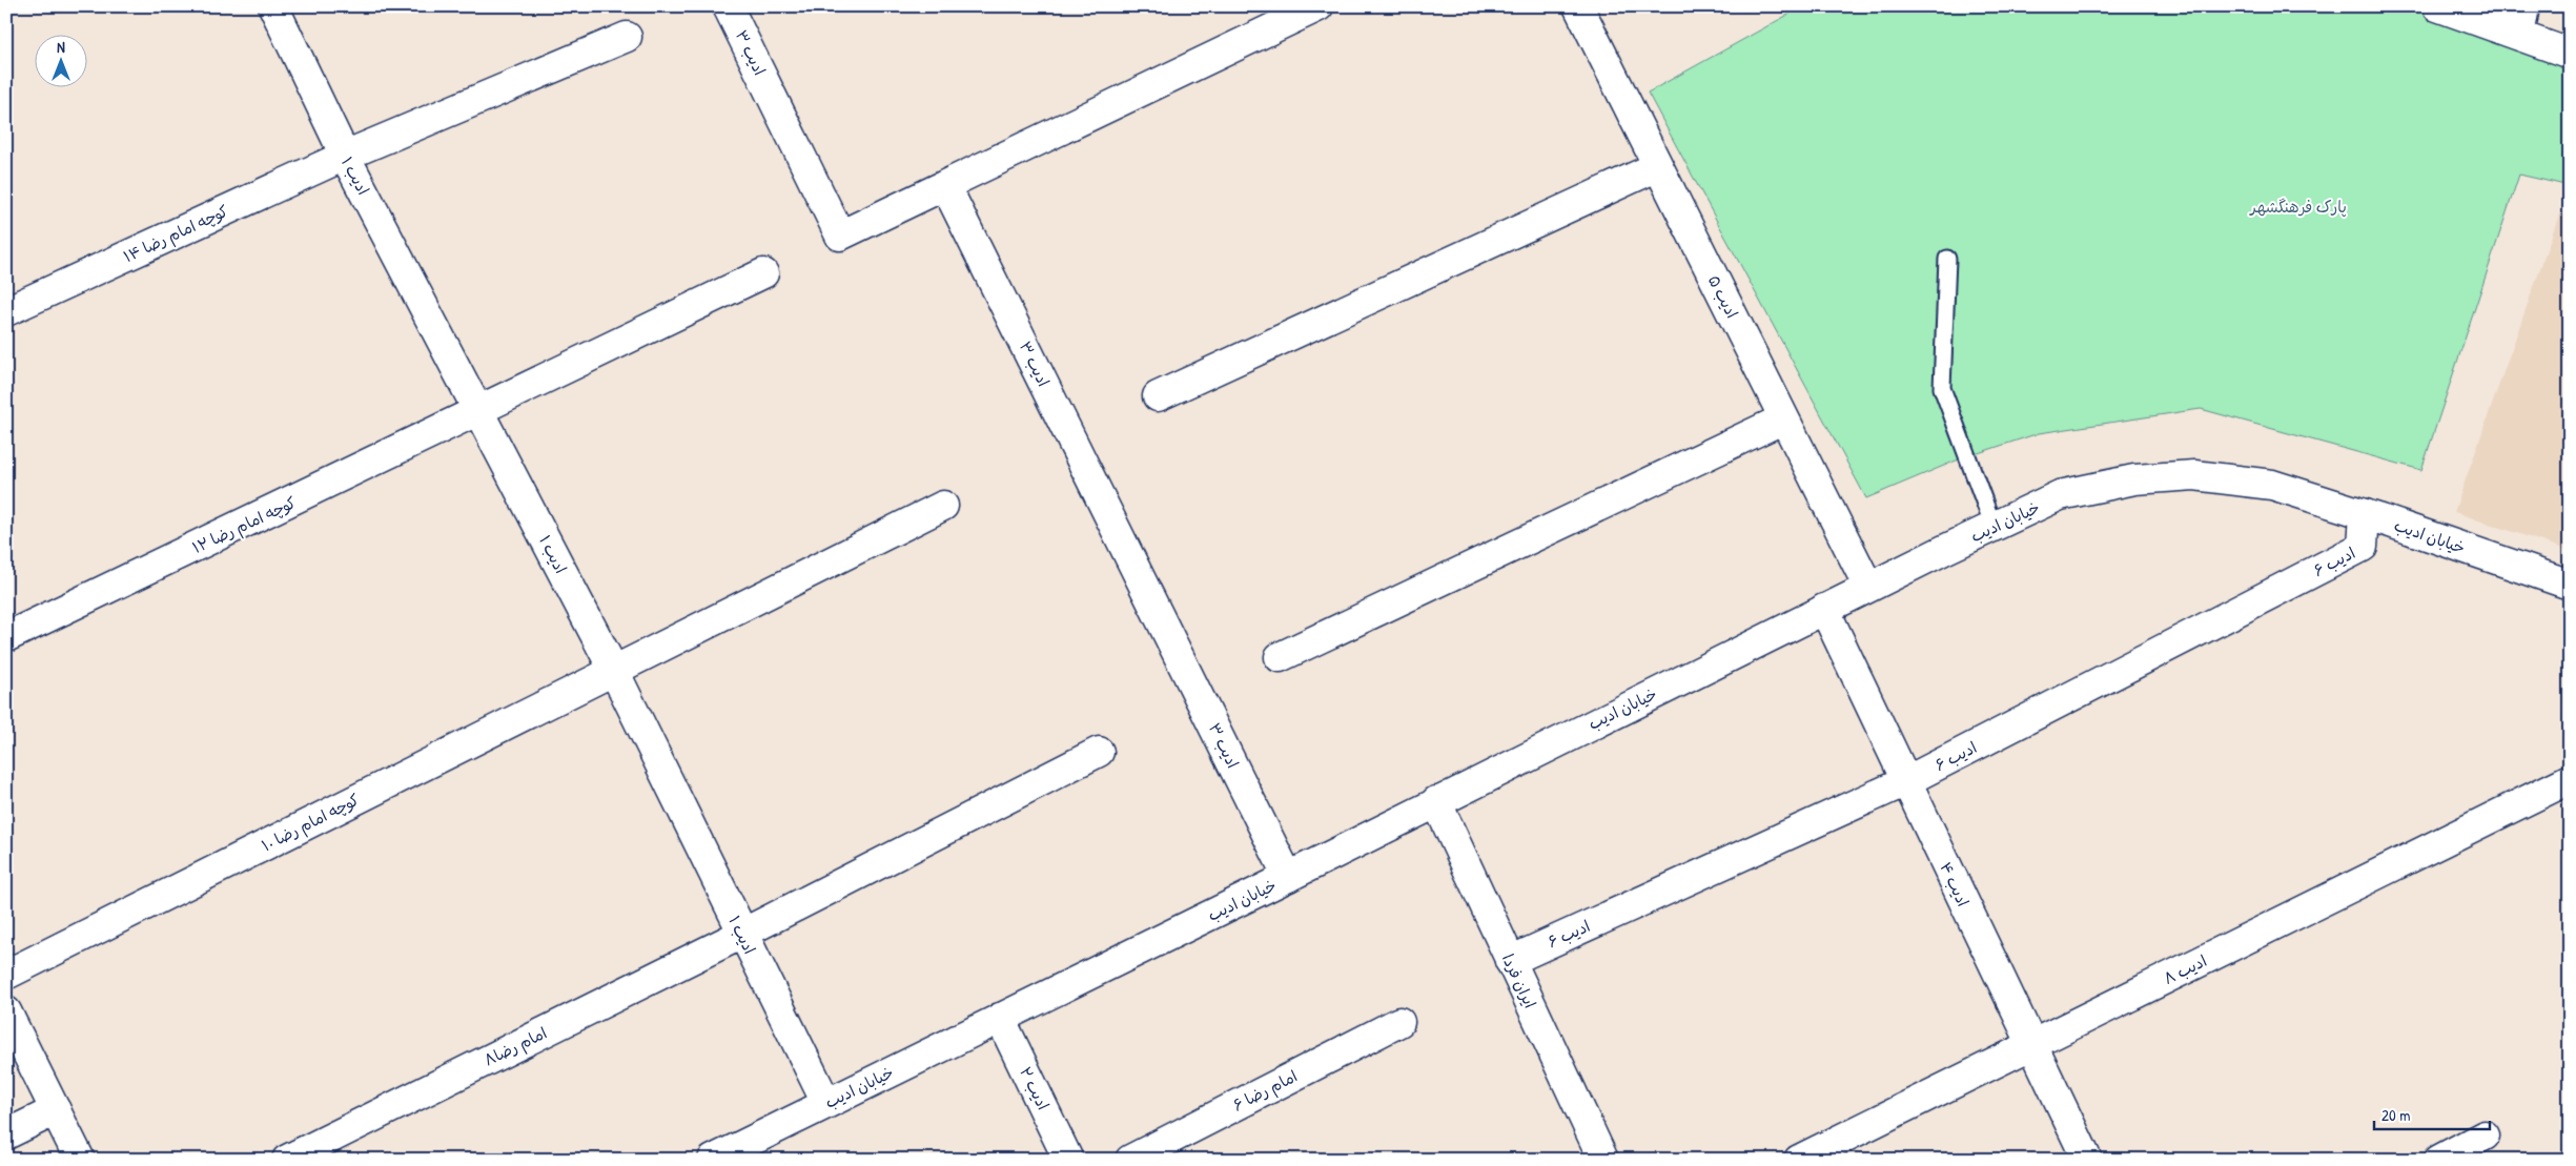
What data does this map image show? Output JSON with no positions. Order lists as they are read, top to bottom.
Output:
{
  "streets": {
    "street": [
      "ادیب ۳",
      "ادیب ۱",
      "کوچه امام رضا ۱۴",
      "ادیب ۵",
      "خیابان ادیب",
      "کوچه امام رضا ۱۲",
      "ادیب ۶",
      "کوچه امام رضا ۱۰",
      "ادیب ۴",
      "ادیب ۸",
      "ایران فردا",
      "امام رضا۸",
      "ادیب ۲",
      "امام رضا ۶"
    ]
  },
  "crossings": [
    ["ادیب ۳", "خیابان ادیب"],
    ["ادیب ۱", "کوچه امام رضا ۱۴"],
    ["ادیب ۱", "خیابان ادیب"],
    ["ادیب ۱", "کوچه امام رضا ۱۲"],
    ["ادیب ۱", "کوچه امام رضا ۱۰"],
    ["ادیب ۱", "امام رضا۸"],
    ["ادیب ۵", "خیابان ادیب"],
    ["خیابان ادیب", "ادیب ۶"],
    ["خیابان ادیب", "ادیب ۴"],
    ["خیابان ادیب", "ایران فردا"],
    ["خیابان ادیب", "ادیب ۲"],
    ["ادیب ۶", "ادیب ۴"],
    ["ادیب ۶", "ایران فردا"],
    ["ادیب ۴", "ادیب ۸"]
  ],
  "parks": ["پارک فرهنگشهر"],
  "scale_bar": "20 m",
  "north": "top"
}
